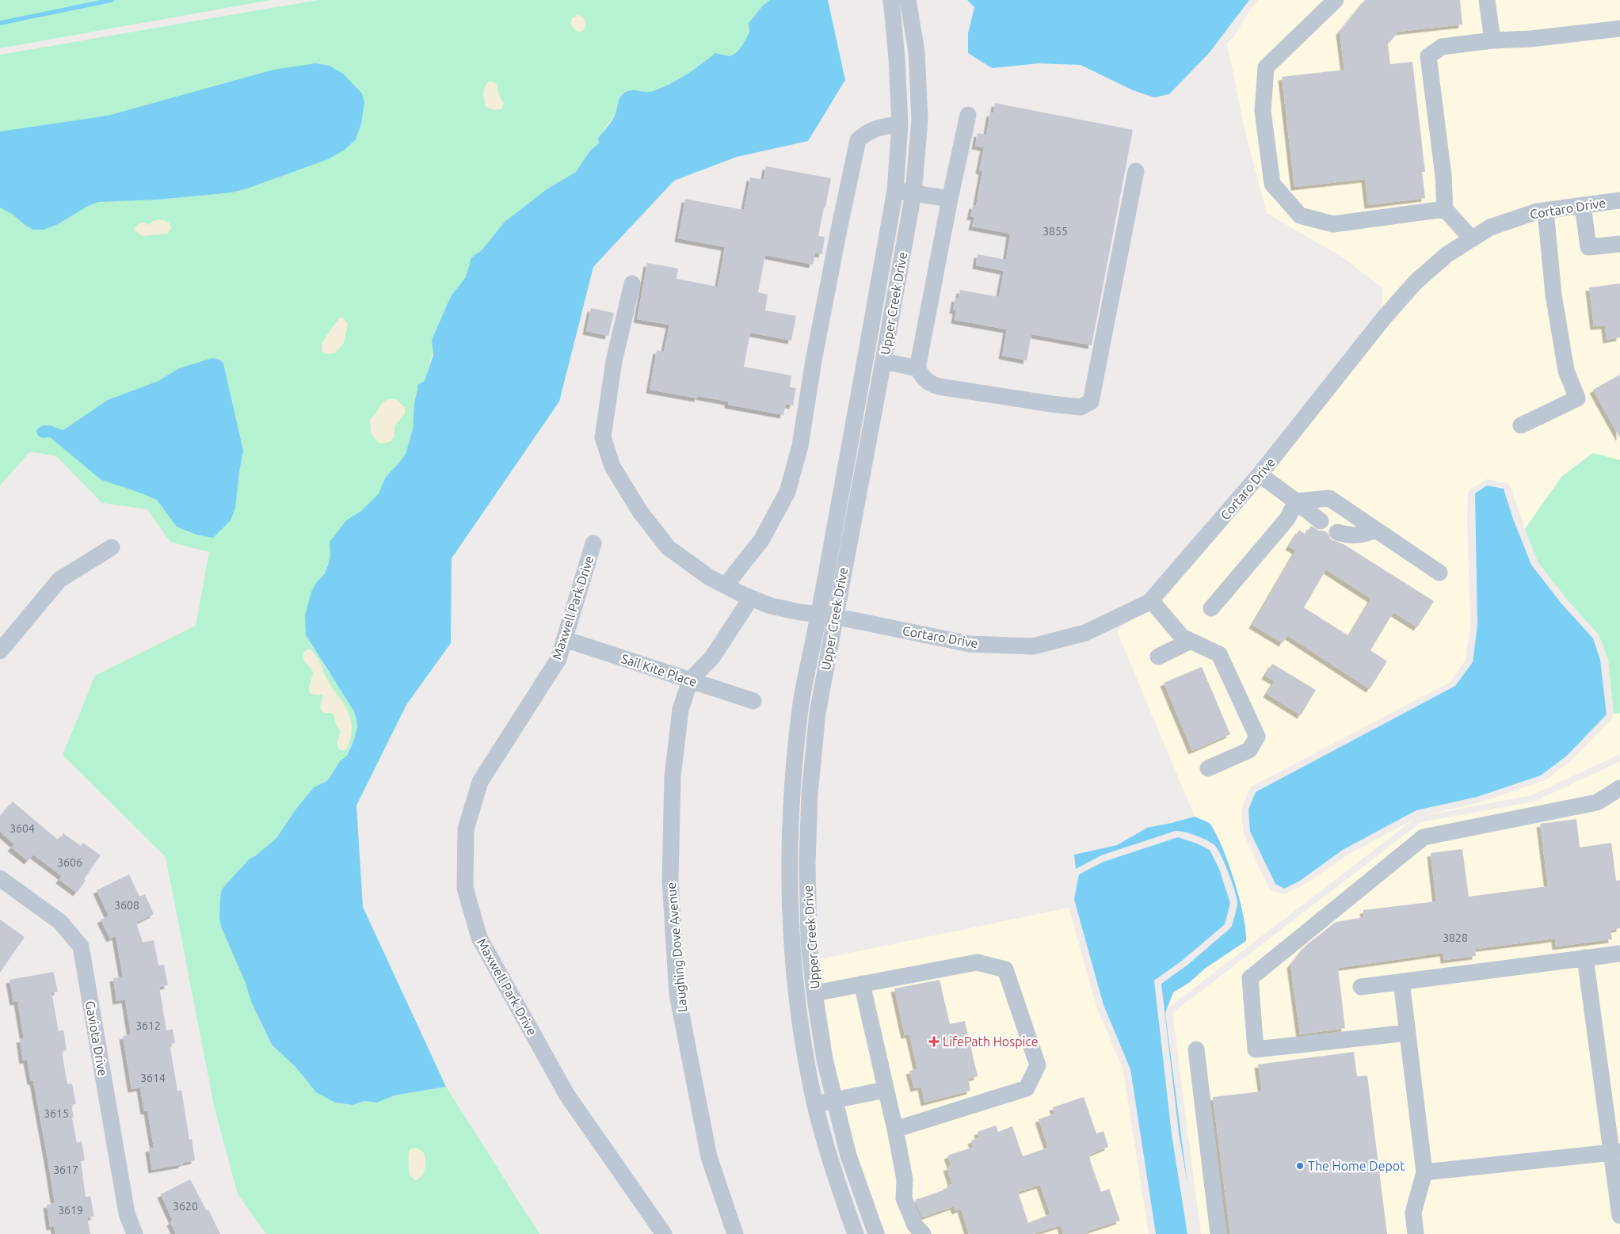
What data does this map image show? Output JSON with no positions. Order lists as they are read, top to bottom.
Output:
{
  "streets": {
    "street": [
      "Cortaro Drive",
      "Upper Creek Drive",
      "Maxwell Park Drive",
      "Sail Kite Place",
      "Laughing Dove Avenue",
      "Gaviota Drive"
    ]
  },
  "crossings": [
    ["Cortaro Drive", "Upper Creek Drive"],
    ["Maxwell Park Drive", "Sail Kite Place"],
    ["Sail Kite Place", "Laughing Dove Avenue"]
  ],
  "places": {
    "health": ["LifePath Hospice"],
    "other": ["The Home Depot"]
  },
  "house_numbers": [
    "3855",
    "3604",
    "3606",
    "3608",
    "3828",
    "3612",
    "3614",
    "3615",
    "3617",
    "3620",
    "3619"
  ]
}
